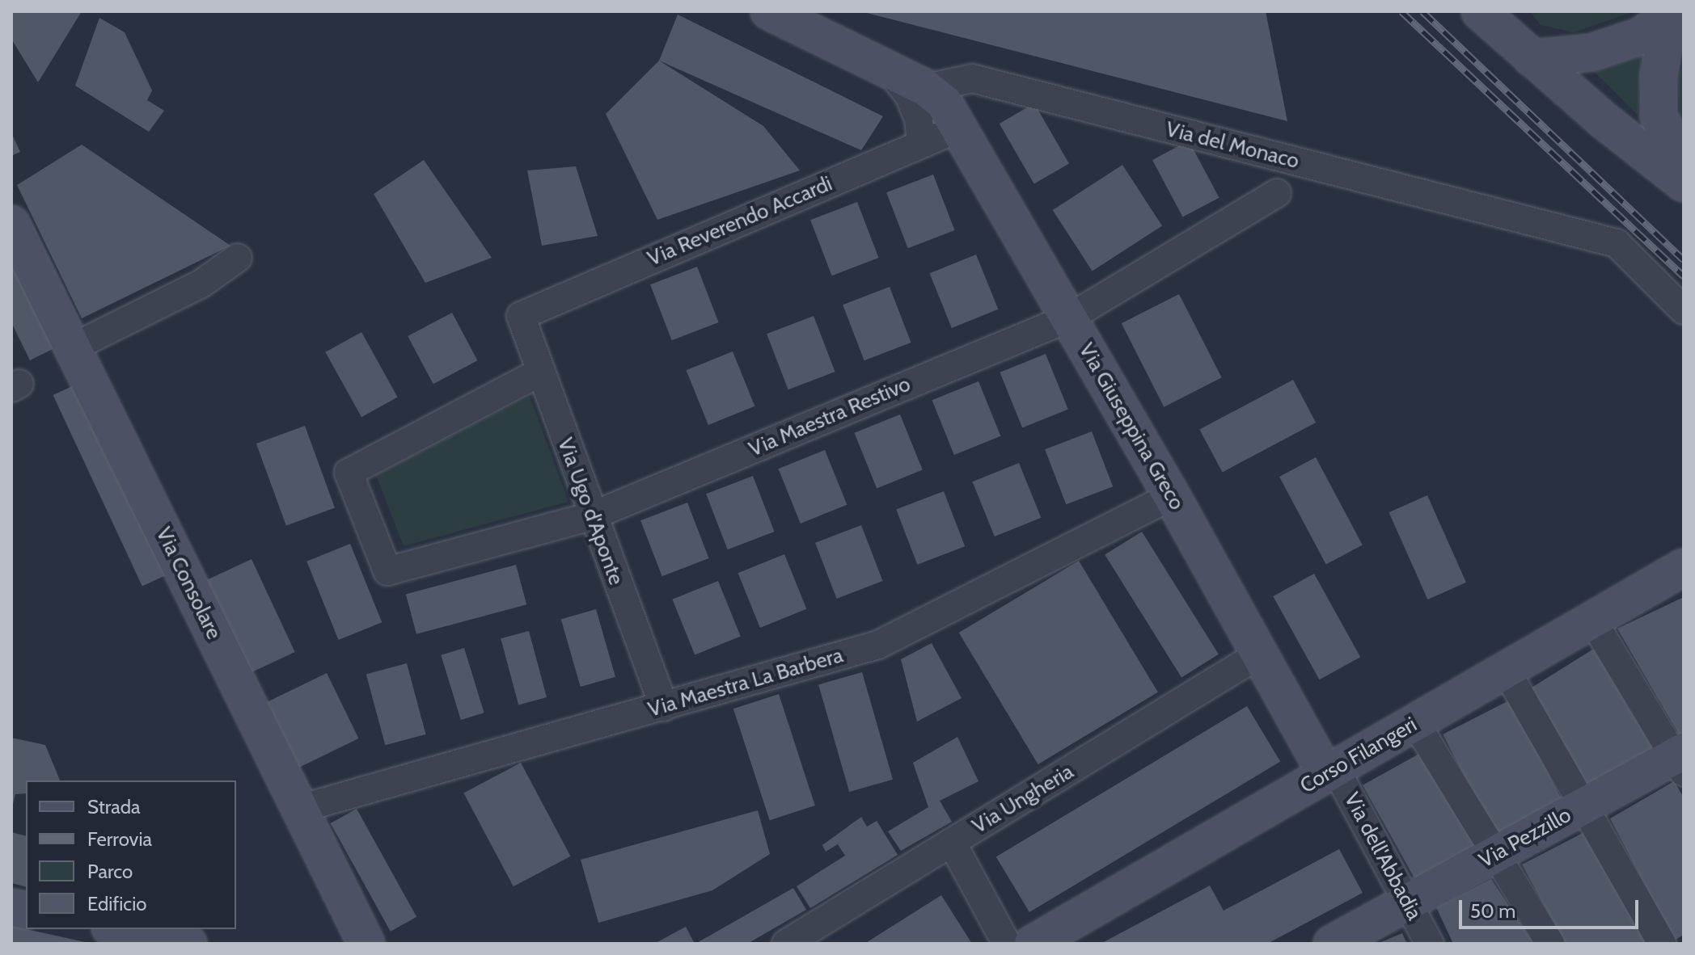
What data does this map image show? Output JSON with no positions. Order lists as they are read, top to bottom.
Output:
{
  "streets": {
    "street": [
      "Via del Monaco",
      "Via Reverendo Accardi",
      "Via Maestra Restivo",
      "Via Giuseppina Greco",
      "Via Ugo d'Aponte",
      "Via Consolare",
      "Via Maestra La Barbera",
      "Corso Filangeri",
      "Via Ungheria",
      "Via Pezzillo",
      "Via dell'Abbadia"
    ]
  },
  "crossings": [
    ["Via del Monaco", "Via Giuseppina Greco"],
    ["Via Reverendo Accardi", "Via Giuseppina Greco"],
    ["Via Reverendo Accardi", "Via Ugo d'Aponte"],
    ["Via Maestra Restivo", "Via Giuseppina Greco"],
    ["Via Maestra Restivo", "Via Ugo d'Aponte"],
    ["Via Giuseppina Greco", "Via Maestra La Barbera"],
    ["Via Giuseppina Greco", "Corso Filangeri"],
    ["Via Giuseppina Greco", "Via Ungheria"],
    ["Via Giuseppina Greco", "Via dell'Abbadia"],
    ["Via Ugo d'Aponte", "Via Maestra La Barbera"],
    ["Via Consolare", "Via Maestra La Barbera"],
    ["Corso Filangeri", "Via dell'Abbadia"],
    ["Via Pezzillo", "Via dell'Abbadia"]
  ],
  "legend": [
    "Strada",
    "Ferrovia",
    "Parco",
    "Edificio"
  ],
  "scale_bar": "50 m"
}
